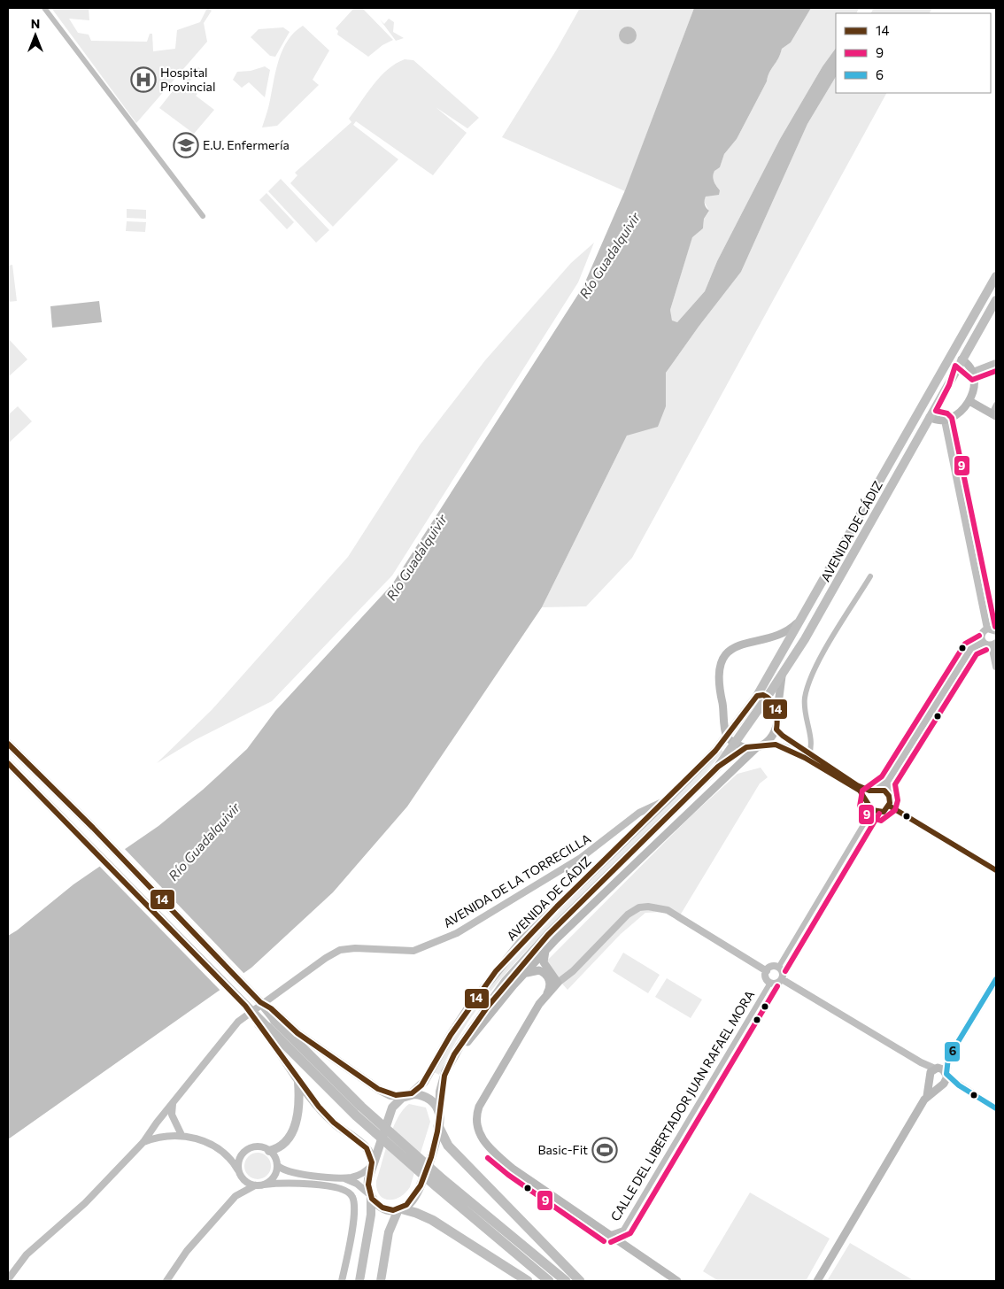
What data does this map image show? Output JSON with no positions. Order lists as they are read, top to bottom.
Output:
{
  "streets": {
    "main road": ["AVENIDA DE CÁDIZ"],
    "street": ["AVENIDA DE LA TORRECILLA", "CALLE DEL LIBERTADOR JUAN RAFAEL MORA"]
  },
  "crossings": [
    ["AVENIDA DE CÁDIZ", "AVENIDA DE LA TORRECILLA"]
  ],
  "water": ["Río Guadalquivir"],
  "places": {
    "hospital": ["Hospital Provincial"],
    "school or university": ["E.U. Enfermería"],
    "sports": ["Basic-Fit"]
  },
  "lines": ["transit line 9", "transit line 14", "transit line 6"],
  "legend": ["14", "9", "6"],
  "north": "top"
}
